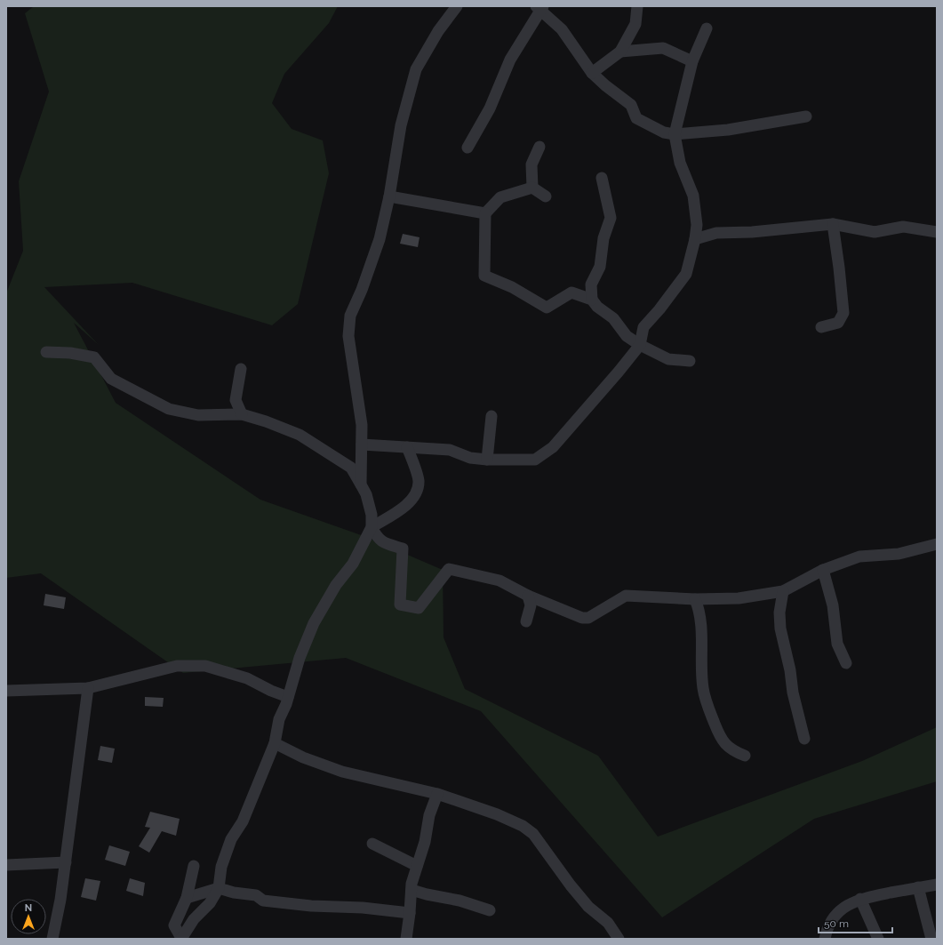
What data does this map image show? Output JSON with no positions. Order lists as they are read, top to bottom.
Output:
{
  "scale_bar": "50 m",
  "north": "top"
}
